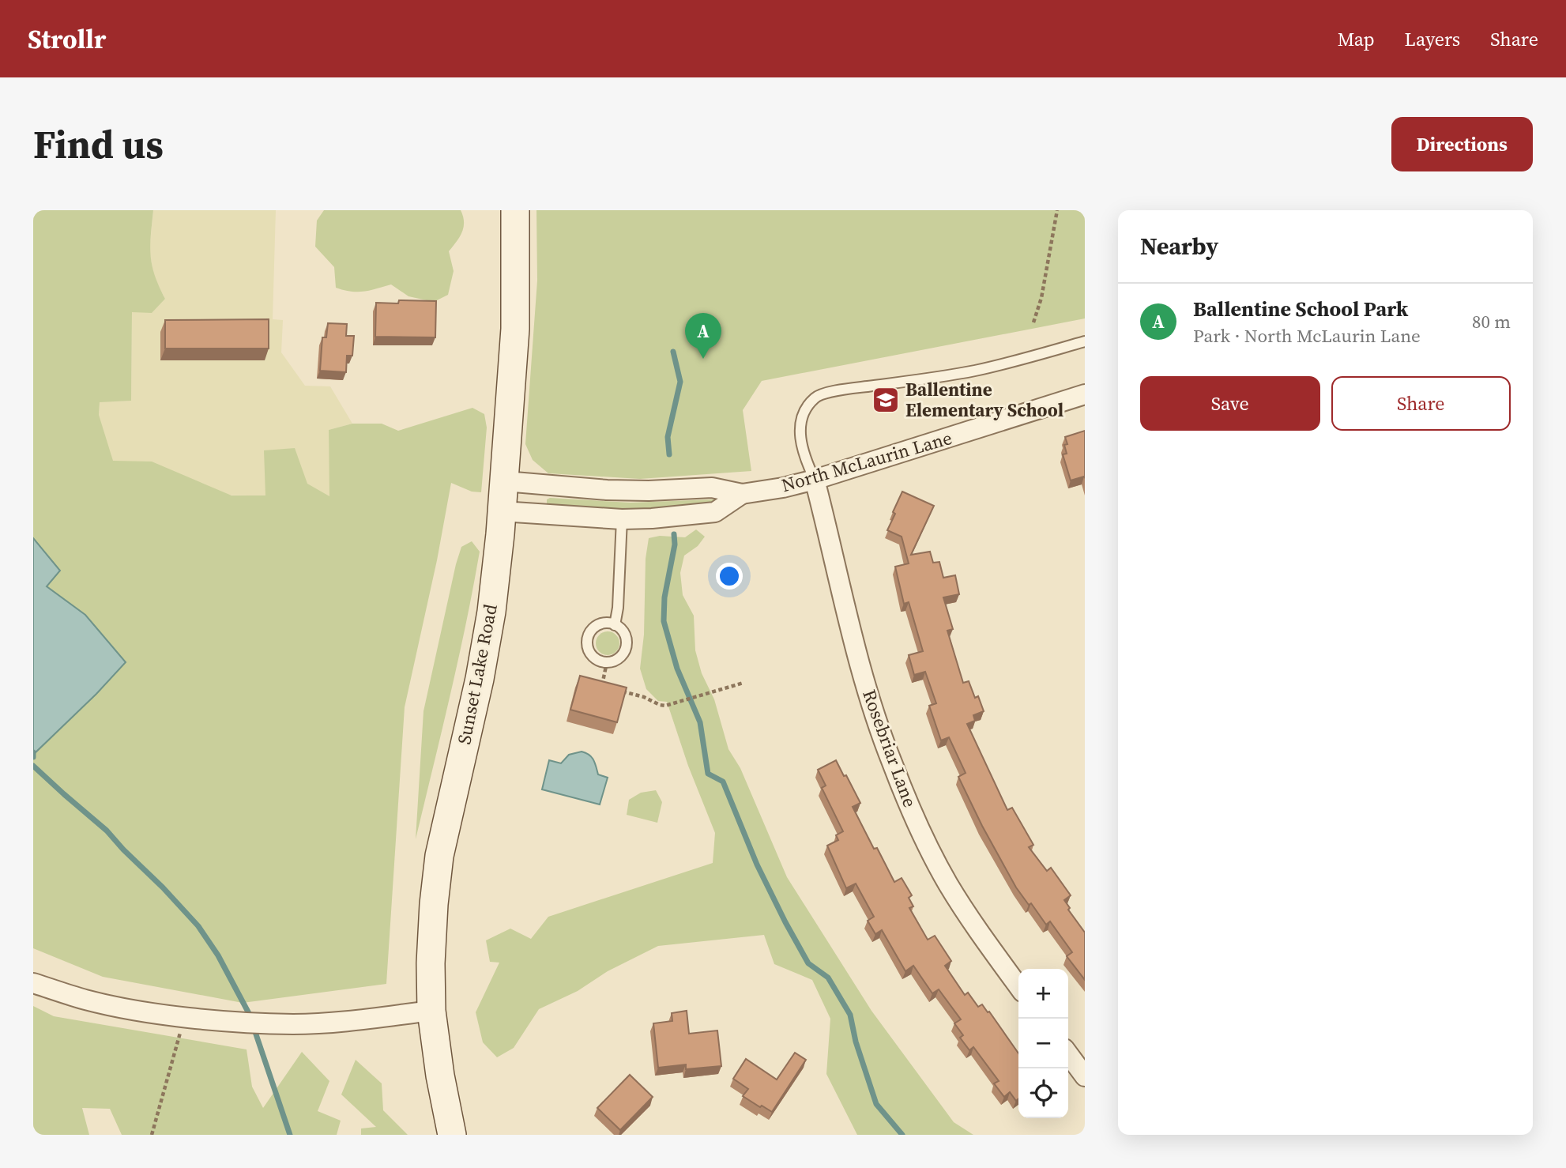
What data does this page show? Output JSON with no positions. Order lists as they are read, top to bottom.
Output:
{
  "streets": {
    "main road": ["Sunset Lake Road"],
    "street": ["North McLaurin Lane", "Rosebriar Lane"]
  },
  "crossings": [
    ["North McLaurin Lane", "Sunset Lake Road"],
    ["North McLaurin Lane", "Rosebriar Lane"]
  ],
  "places": {
    "school or university": ["Ballentine Elementary School"]
  },
  "page": {
    "header": "Strollr",
    "nav": ["Map", "Layers", "Share"],
    "buttons": [
      "Directions",
      ["Save", "Share"]
    ],
    "title": "Find us",
    "heading": "Nearby",
    "list": [
      {
        "mark": "A",
        "name": "Ballentine School Park",
        "note": "Park · North McLaurin Lane",
        "value": "80 m"
      }
    ],
    "pins": "A",
    "map_buttons": ["+", "−"]
  }
}
